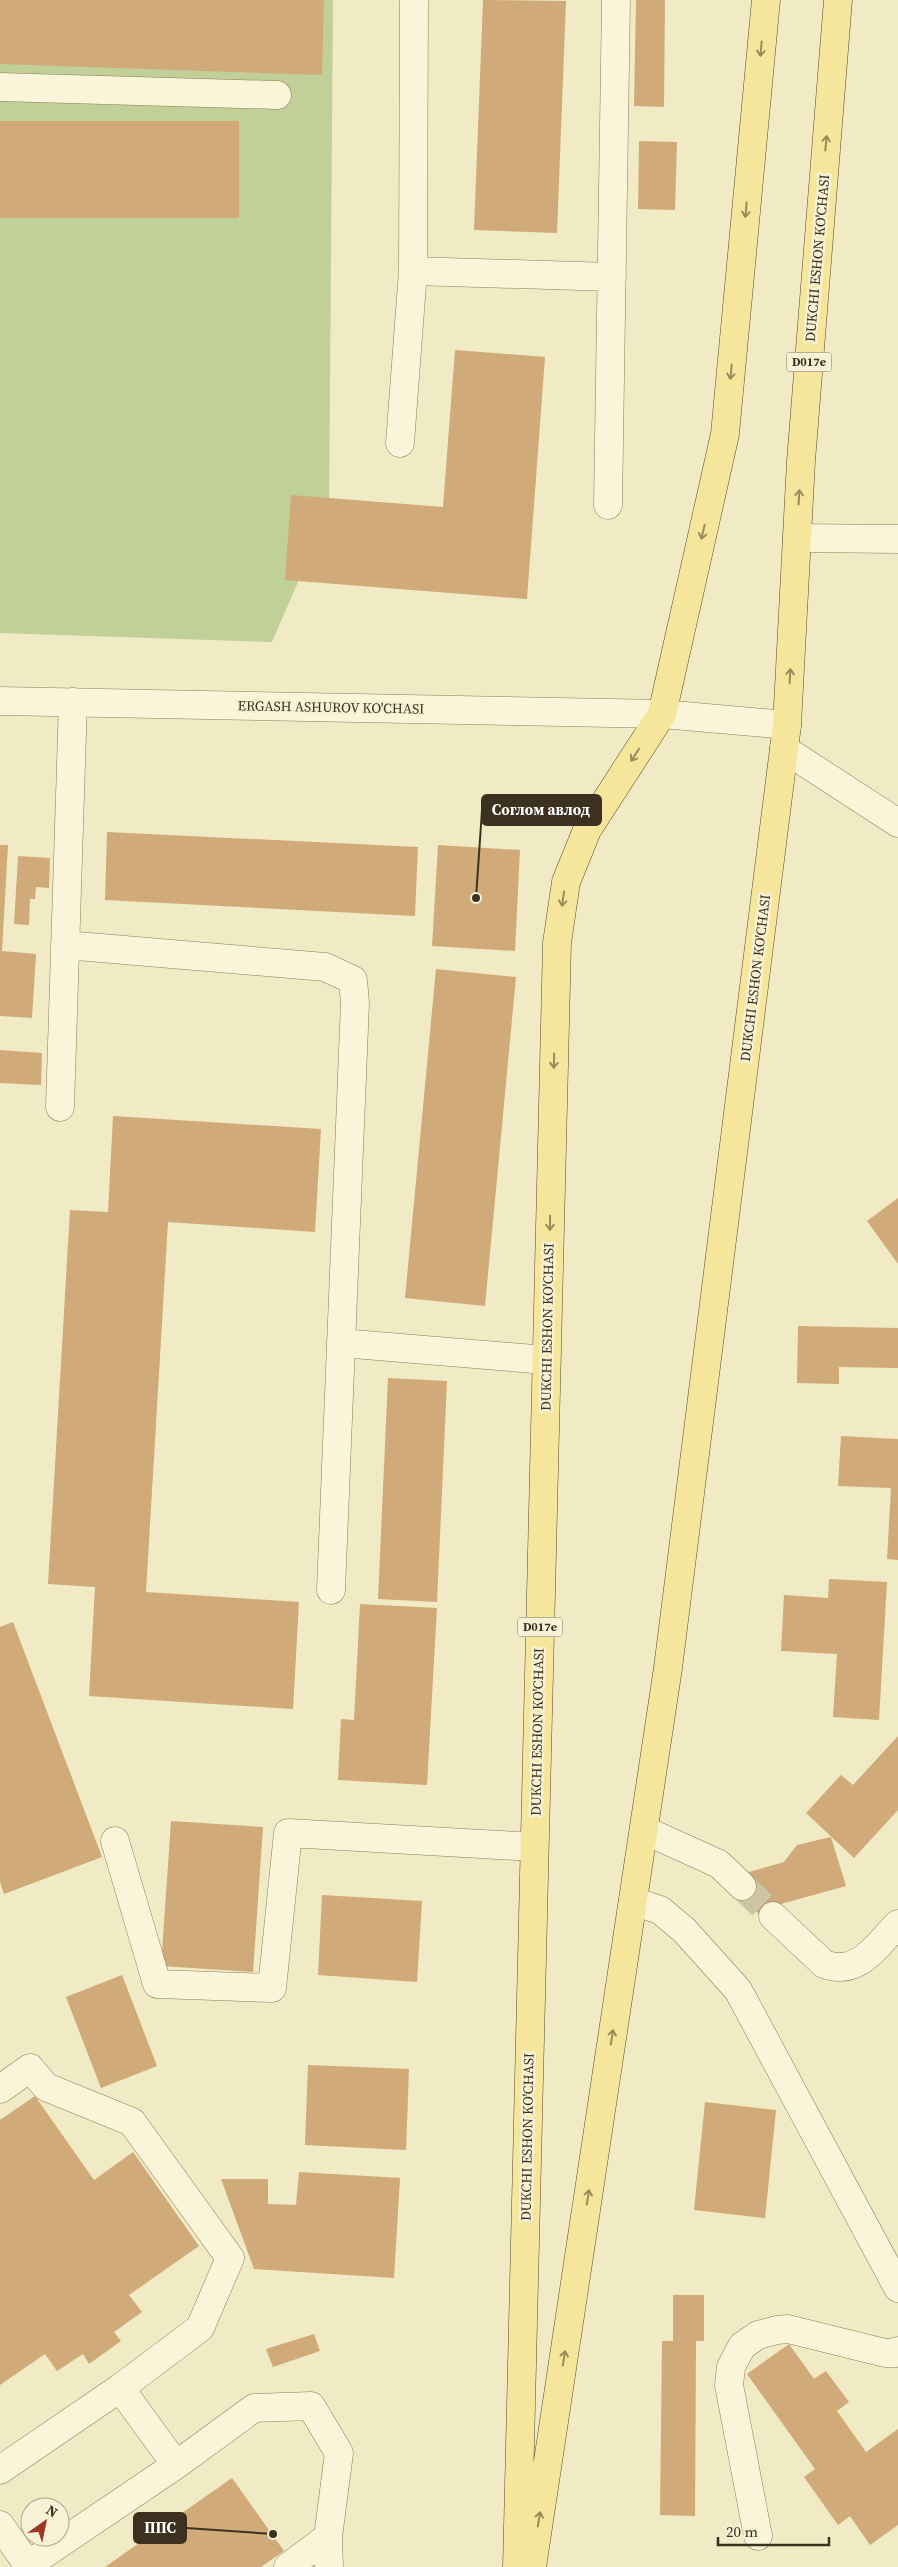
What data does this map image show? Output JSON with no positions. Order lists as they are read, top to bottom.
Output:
{
  "streets": {
    "main road": ["DUKCHI ESHON KO'CHASI", "D017e"],
    "street": ["ERGASH ASHUROV KO'CHASI"]
  },
  "crossings": [
    ["DUKCHI ESHON KO'CHASI", "ERGASH ASHUROV KO'CHASI"]
  ],
  "places": ["Соглом авлод", "ППС"],
  "scale_bar": "20 m",
  "north": "top right"
}
